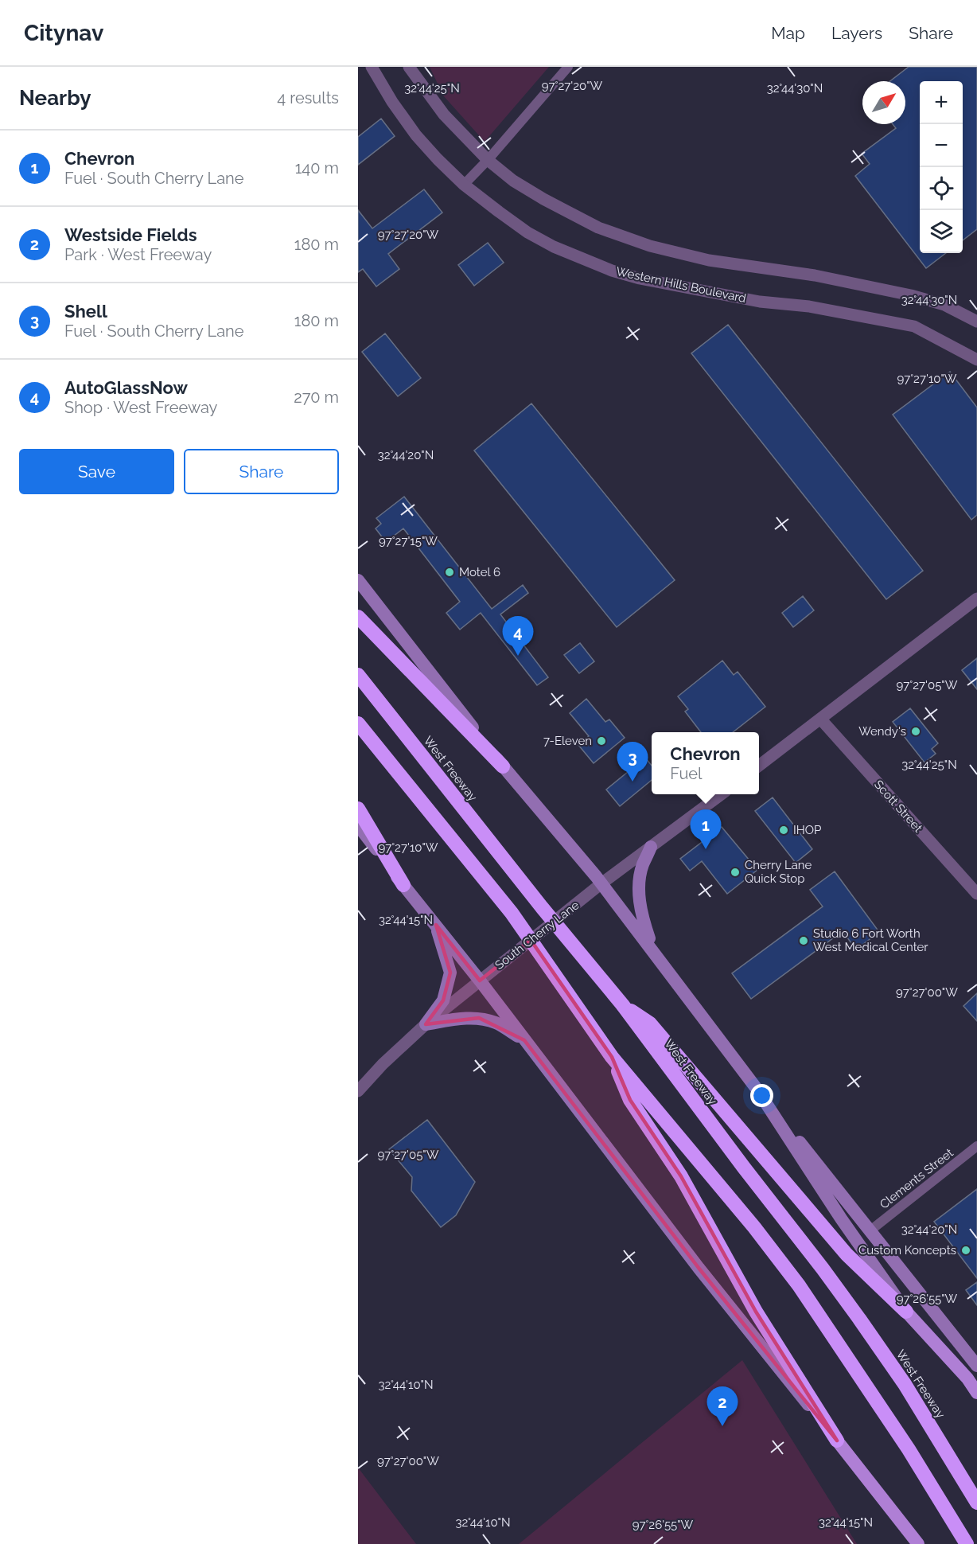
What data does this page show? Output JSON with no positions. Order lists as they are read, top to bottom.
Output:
{
  "streets": {
    "highway": ["West Freeway"],
    "street": [
      "Western Hills Boulevard",
      "Scott Street",
      "South Cherry Lane",
      "Clements Street"
    ]
  },
  "places": [
    "Motel 6",
    "Wendy's",
    "7-Eleven",
    "IHOP",
    "Cherry Lane Quick Stop",
    "Studio 6 Fort Worth West Medical Center",
    "Custom Koncepts"
  ],
  "north": "top right",
  "page": {
    "header": "Citynav",
    "nav": ["Map", "Layers", "Share"],
    "heading": ["Nearby", "4 results"],
    "map_buttons": ["+", "−"],
    "list": [
      {
        "mark": "1",
        "name": "Chevron",
        "note": "Fuel · South Cherry Lane",
        "value": "140 m"
      },
      {
        "mark": "2",
        "name": "Westside Fields",
        "note": "Park · West Freeway",
        "value": "180 m"
      },
      {
        "mark": "3",
        "name": "Shell",
        "note": "Fuel · South Cherry Lane",
        "value": "180 m"
      },
      {
        "mark": "4",
        "name": "AutoGlassNow",
        "note": "Shop · West Freeway",
        "value": "270 m"
      }
    ],
    "buttons": ["Save", "Share"],
    "pins": [
      "4",
      "3",
      "1",
      "2"
    ],
    "popup": ["Chevron", "Fuel"]
  },
  "coordinates": [
    "97°27'20\"W",
    "32°44'30\"N",
    "32°44'25\"N",
    "97°27'10\"W",
    "32°44'20\"N",
    "97°27'15\"W",
    "97°27'05\"W",
    "32°44'15\"N",
    "97°27'00\"W",
    "97°26'55\"W",
    "32°44'10\"N"
  ]
}
